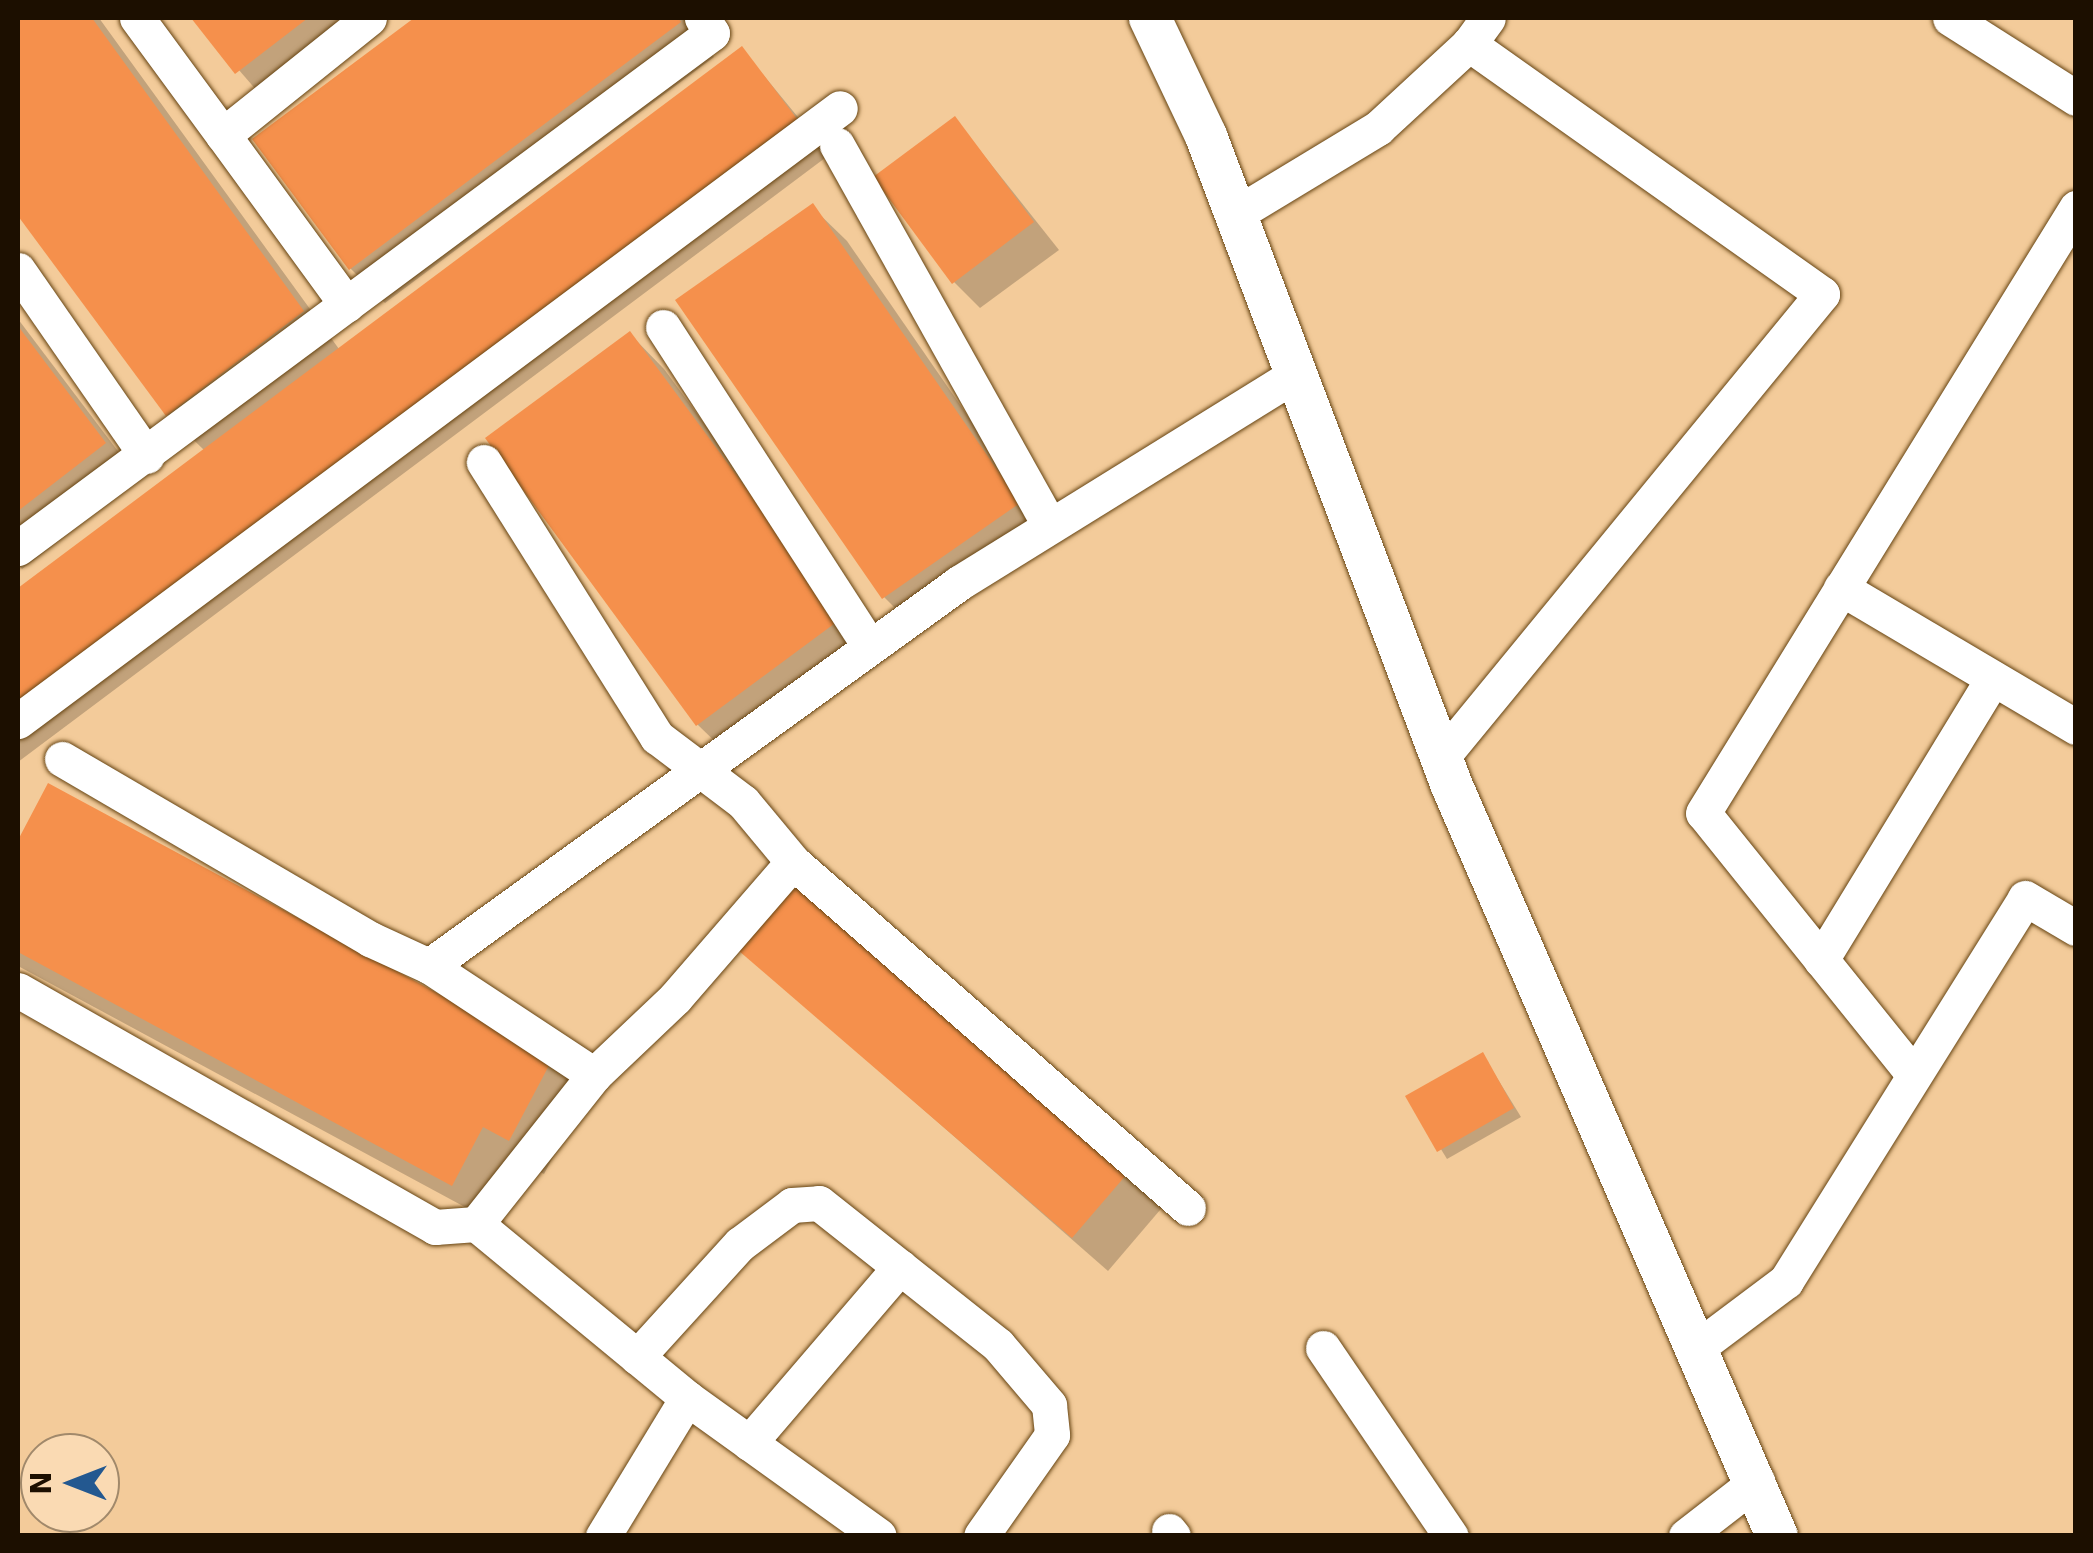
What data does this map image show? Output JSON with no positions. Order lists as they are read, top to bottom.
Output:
{
  "north": "left"
}
